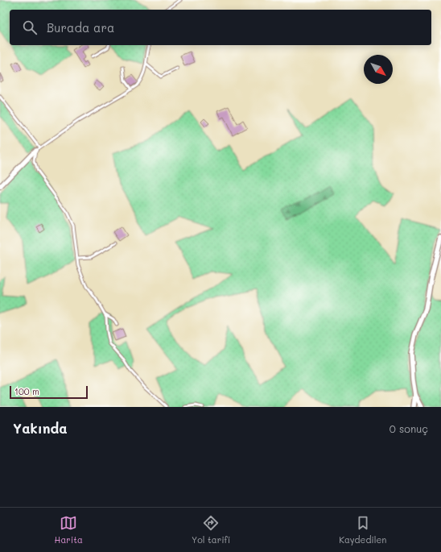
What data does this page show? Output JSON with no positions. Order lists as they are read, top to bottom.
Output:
{
  "scale_bar": "100 m",
  "north": "bottom right",
  "page": {
    "search": "Burada ara",
    "scale": "100 m",
    "heading": ["Yakında", "0 sonuç"],
    "nav": ["Harita", "Yol tarifi", "Kaydedilen"]
  }
}
